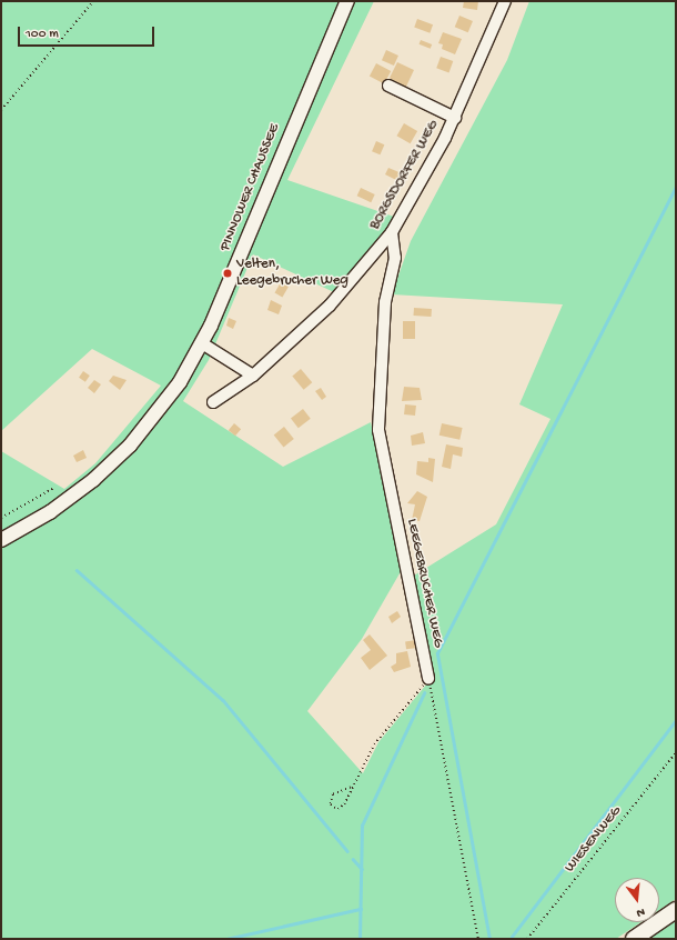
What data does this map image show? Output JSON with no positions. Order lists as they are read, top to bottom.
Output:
{
  "streets": {
    "main road": ["PINNOWER CHAUSSEE"],
    "street": ["BORGSDORFER WEG", "LEEGEBRUCHER WEG"],
    "path": ["WIESENWEG"]
  },
  "crossings": [
    ["BORGSDORFER WEG", "LEEGEBRUCHER WEG"]
  ],
  "places": ["Velten, Leegebrucher Weg"],
  "scale_bar": "100 m",
  "north": "bottom"
}
